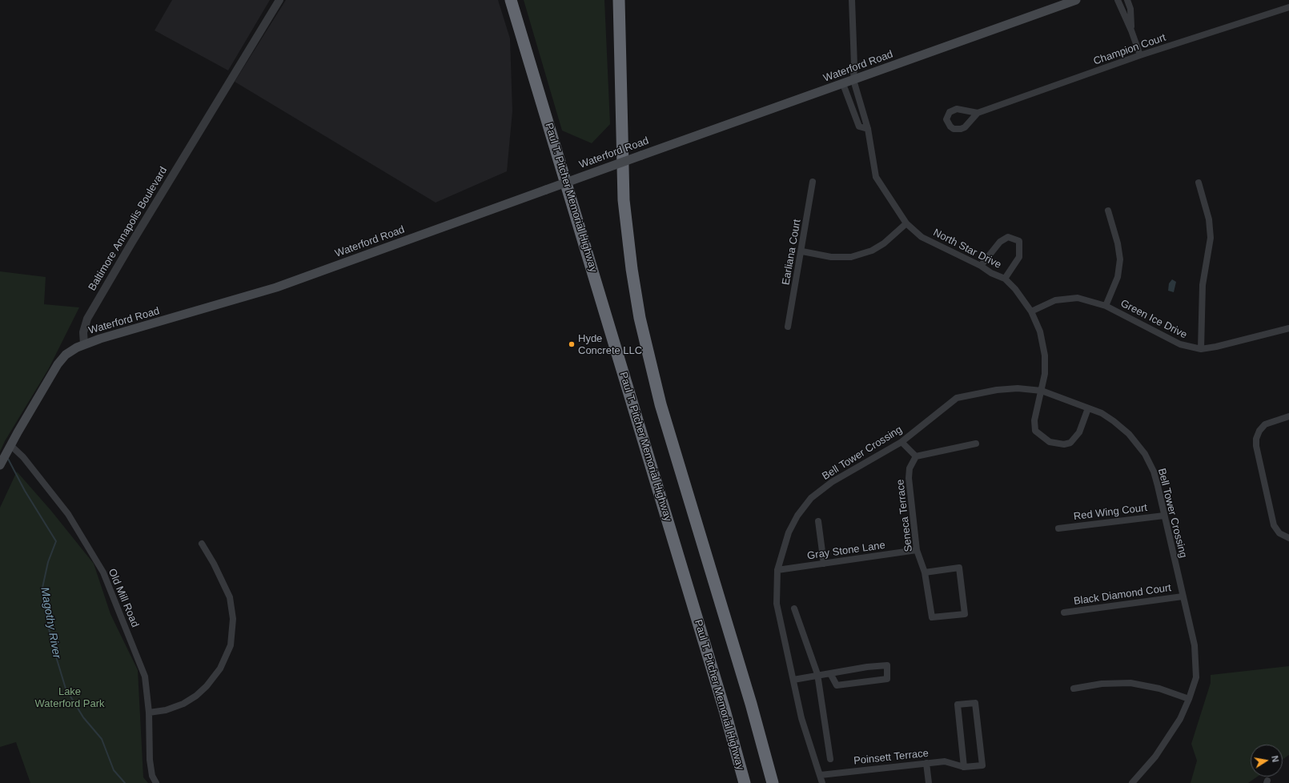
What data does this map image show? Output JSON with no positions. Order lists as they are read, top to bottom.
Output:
{
  "streets": {
    "highway": ["Paul T. Pitcher Memorial Highway"],
    "main road": ["Waterford Road"],
    "street": [
      "Champion Court",
      "Baltimore Annapolis Boulevard",
      "North Star Drive",
      "Earliana Court",
      "Green Ice Drive",
      "Bell Tower Crossing",
      "Red Wing Court",
      "Seneca Terrace",
      "Gray Stone Lane",
      "Black Diamond Court",
      "Old Mill Road",
      "Poinsett Terrace"
    ]
  },
  "crossings": [
    ["Waterford Road", "Baltimore Annapolis Boulevard"],
    ["Waterford Road", "North Star Drive"],
    ["North Star Drive", "Green Ice Drive"],
    ["North Star Drive", "Bell Tower Crossing"],
    ["Bell Tower Crossing", "Red Wing Court"],
    ["Bell Tower Crossing", "Gray Stone Lane"],
    ["Bell Tower Crossing", "Black Diamond Court"],
    ["Bell Tower Crossing", "Poinsett Terrace"],
    ["Seneca Terrace", "Gray Stone Lane"]
  ],
  "water": ["Magothy River"],
  "parks": ["Lake Waterford Park"],
  "places": ["Hyde Concrete LLC"],
  "north": "right"
}
